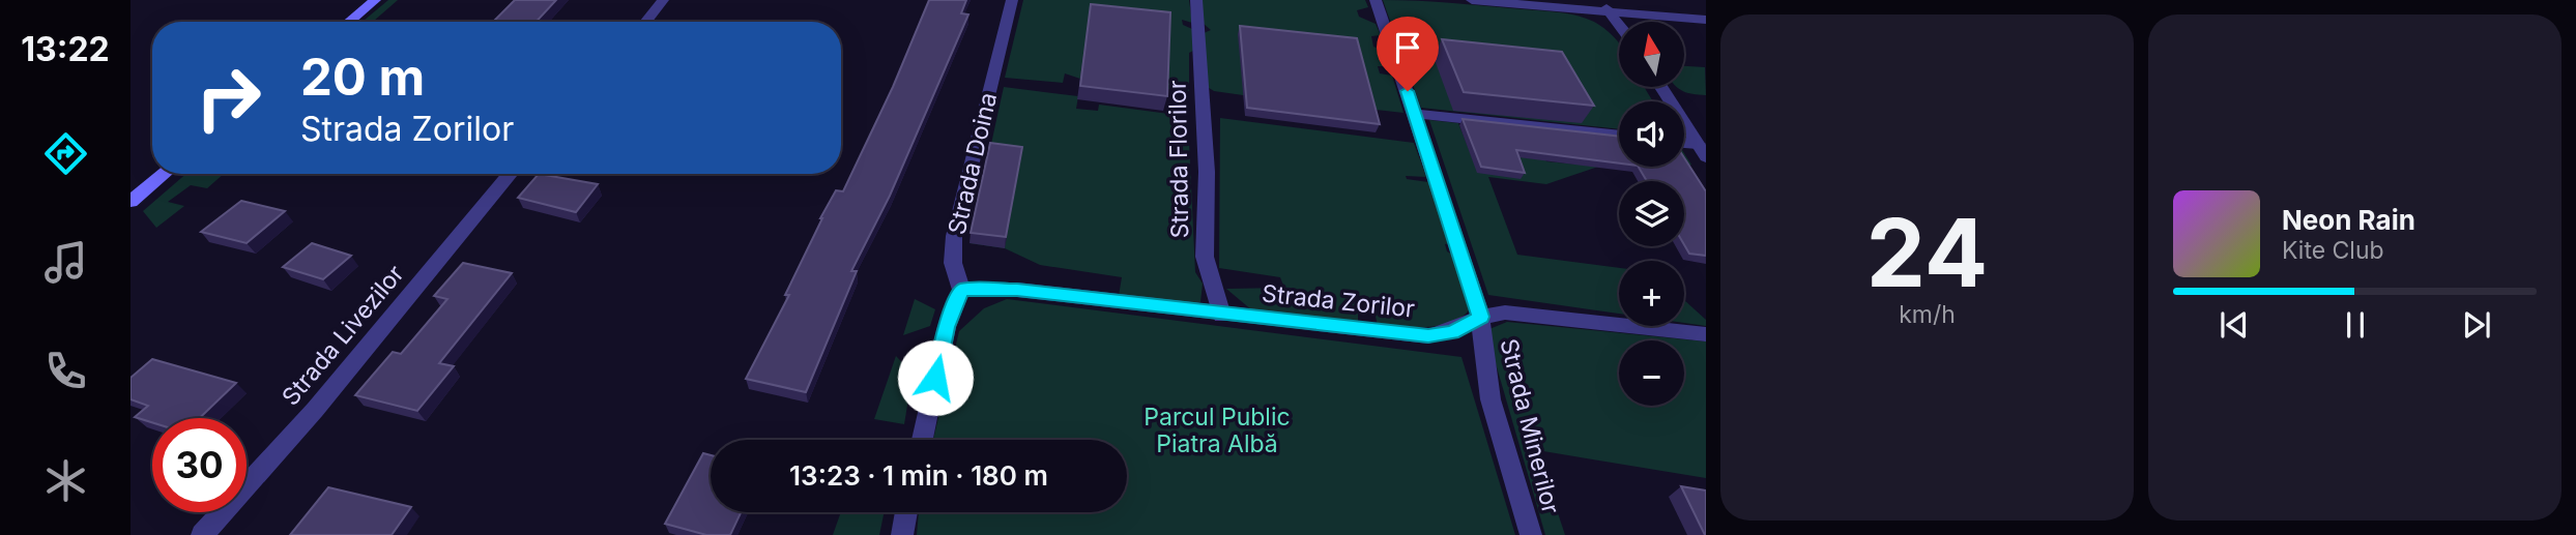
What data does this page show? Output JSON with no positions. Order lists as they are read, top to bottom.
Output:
{
  "streets": {
    "street": [
      "Strada Florilor",
      "Strada Doina",
      "Strada Zorilor",
      "Strada Livezilor",
      "Strada Minerilor"
    ]
  },
  "crossings": [
    ["Strada Florilor", "Strada Zorilor"],
    ["Strada Doina", "Strada Zorilor"],
    ["Strada Zorilor", "Strada Minerilor"]
  ],
  "parks": ["Parcul Public Piatra Albă"],
  "north": "top",
  "page": {
    "tabs": "13:22",
    "tile": ["24", "km/h"],
    "map_buttons": ["+", "−"],
    "turn": ["20 m", "Strada Zorilor"],
    "song": ["Neon Rain", "Kite Club"],
    "limit": "30",
    "trip": "13:23 · 1 min · 180 m"
  }
}
